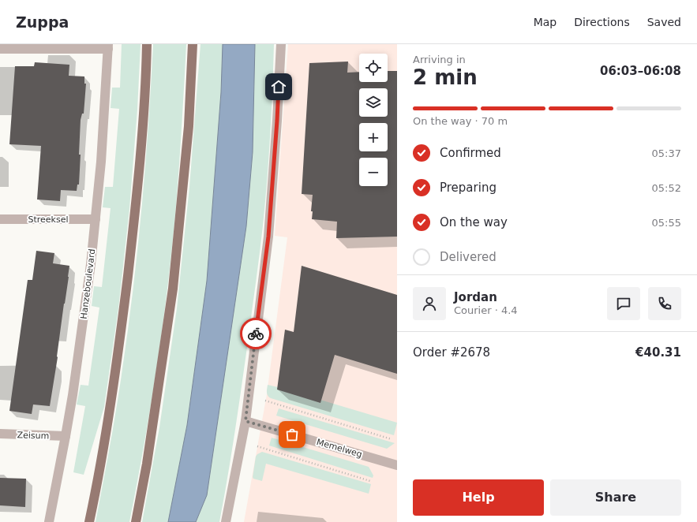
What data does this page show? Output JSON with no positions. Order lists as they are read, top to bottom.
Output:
{
  "streets": {
    "street": [
      "Streeksel",
      "Hanzeboulevard",
      "Zeisum",
      "Memelweg"
    ]
  },
  "crossings": [
    ["Streeksel", "Hanzeboulevard"],
    ["Hanzeboulevard", "Zeisum"]
  ],
  "page": {
    "header": "Zuppa",
    "nav": ["Map", "Directions", "Saved"],
    "heading": ["2 min", "Arriving in", "06:03–06:08"],
    "panel": [
      "Jordan",
      "Courier · 4.4",
      "Order #2678",
      "€40.31"
    ],
    "map_buttons": ["+", "−"],
    "bar": "On the way · 70 m",
    "list": [
      ["Confirmed", "05:37"],
      ["Preparing", "05:52"],
      ["On the way", "05:55"],
      "Delivered"
    ],
    "buttons": ["Help", "Share"]
  }
}
